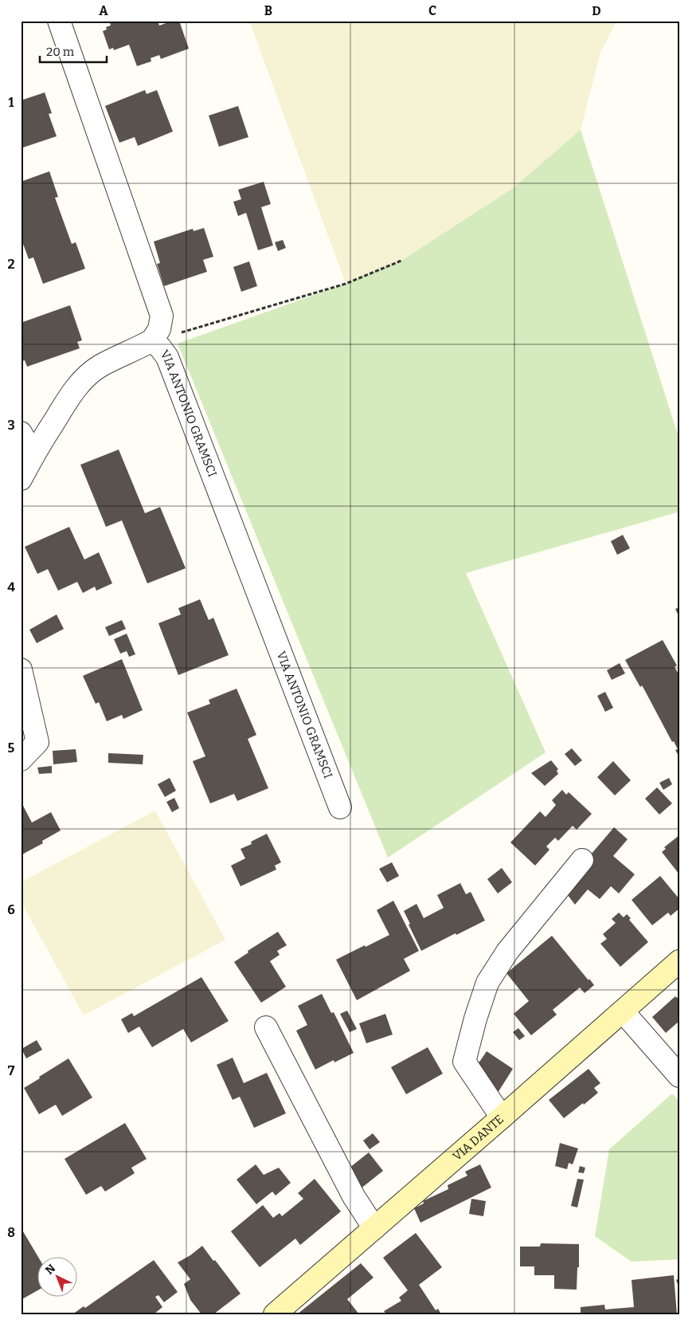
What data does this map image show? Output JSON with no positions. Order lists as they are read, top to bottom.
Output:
{
  "streets": {
    "street": ["VIA ANTONIO GRAMSCI", "VIA DANTE"]
  },
  "scale_bar": "20 m",
  "north": "top left",
  "grid": {
    "columns": [
      "A",
      "B",
      "C",
      "D"
    ],
    "rows": [
      "1",
      "2",
      "3",
      "4",
      "5",
      "6",
      "7",
      "8"
    ]
  }
}
